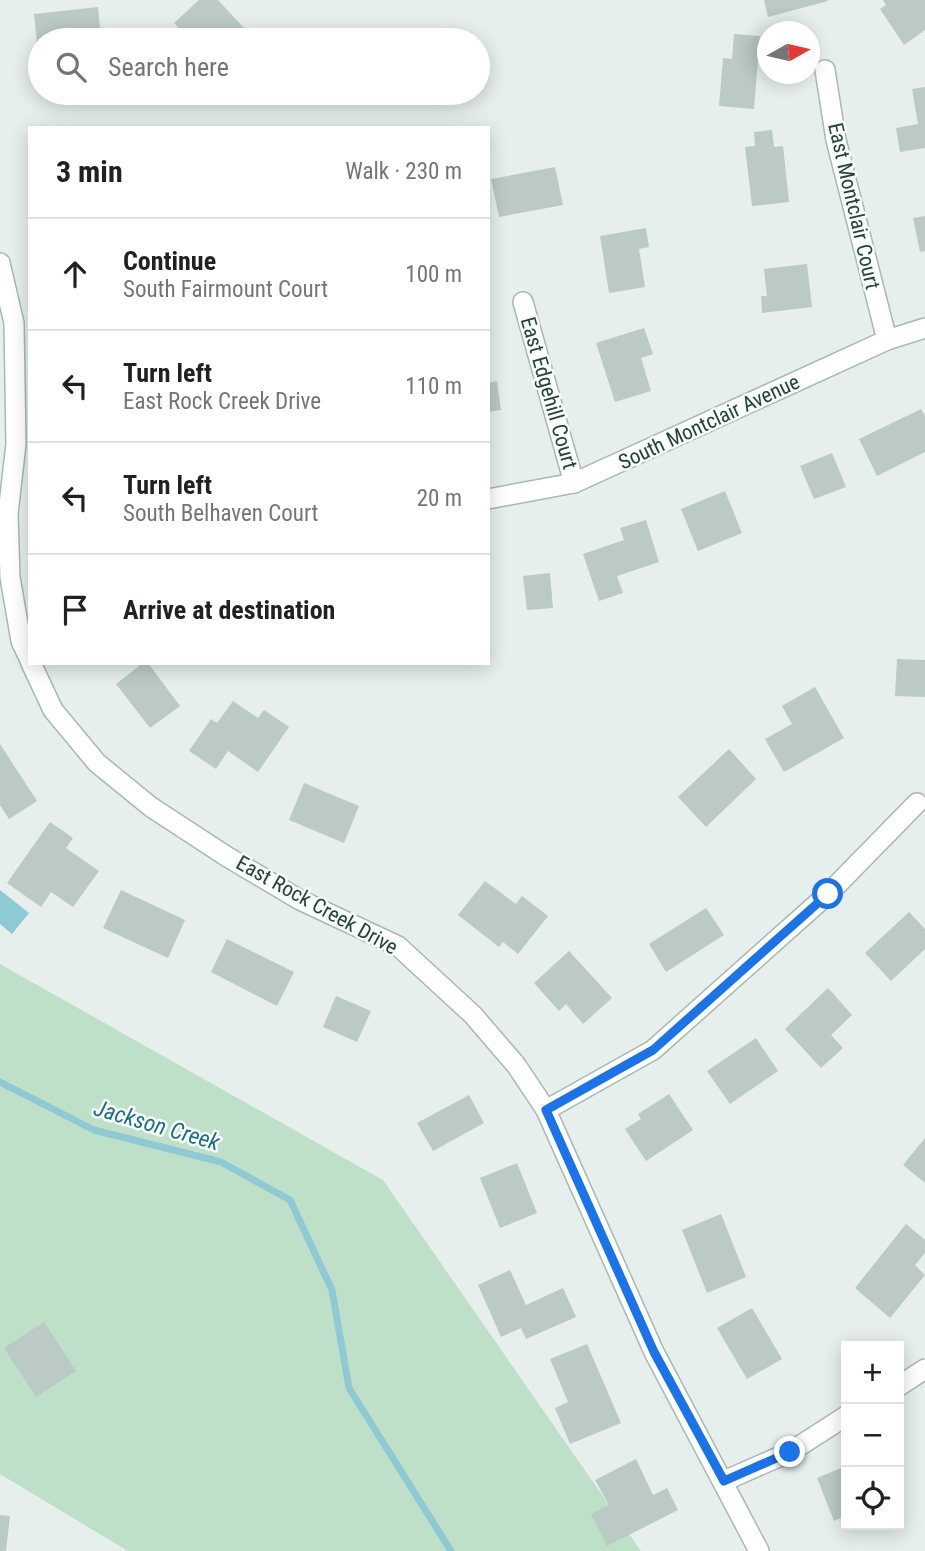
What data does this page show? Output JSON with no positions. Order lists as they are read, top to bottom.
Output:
{
  "streets": {
    "street": [
      "East Montclair Court",
      "East Edgehill Court",
      "South Montclair Avenue",
      "East Rock Creek Drive"
    ]
  },
  "crossings": [
    ["East Montclair Court", "South Montclair Avenue"],
    ["East Edgehill Court", "South Montclair Avenue"]
  ],
  "water": ["Jackson Creek"],
  "north": "right",
  "page": {
    "search": "Search here",
    "heading": ["3 min", "Walk · 230 m"],
    "list": [
      ["Continue", "South Fairmount Court", "100 m"],
      ["Turn left", "East Rock Creek Drive", "110 m"],
      ["Turn left", "South Belhaven Court", "20 m"],
      "Arrive at destination"
    ],
    "map_buttons": ["+", "−"]
  }
}
